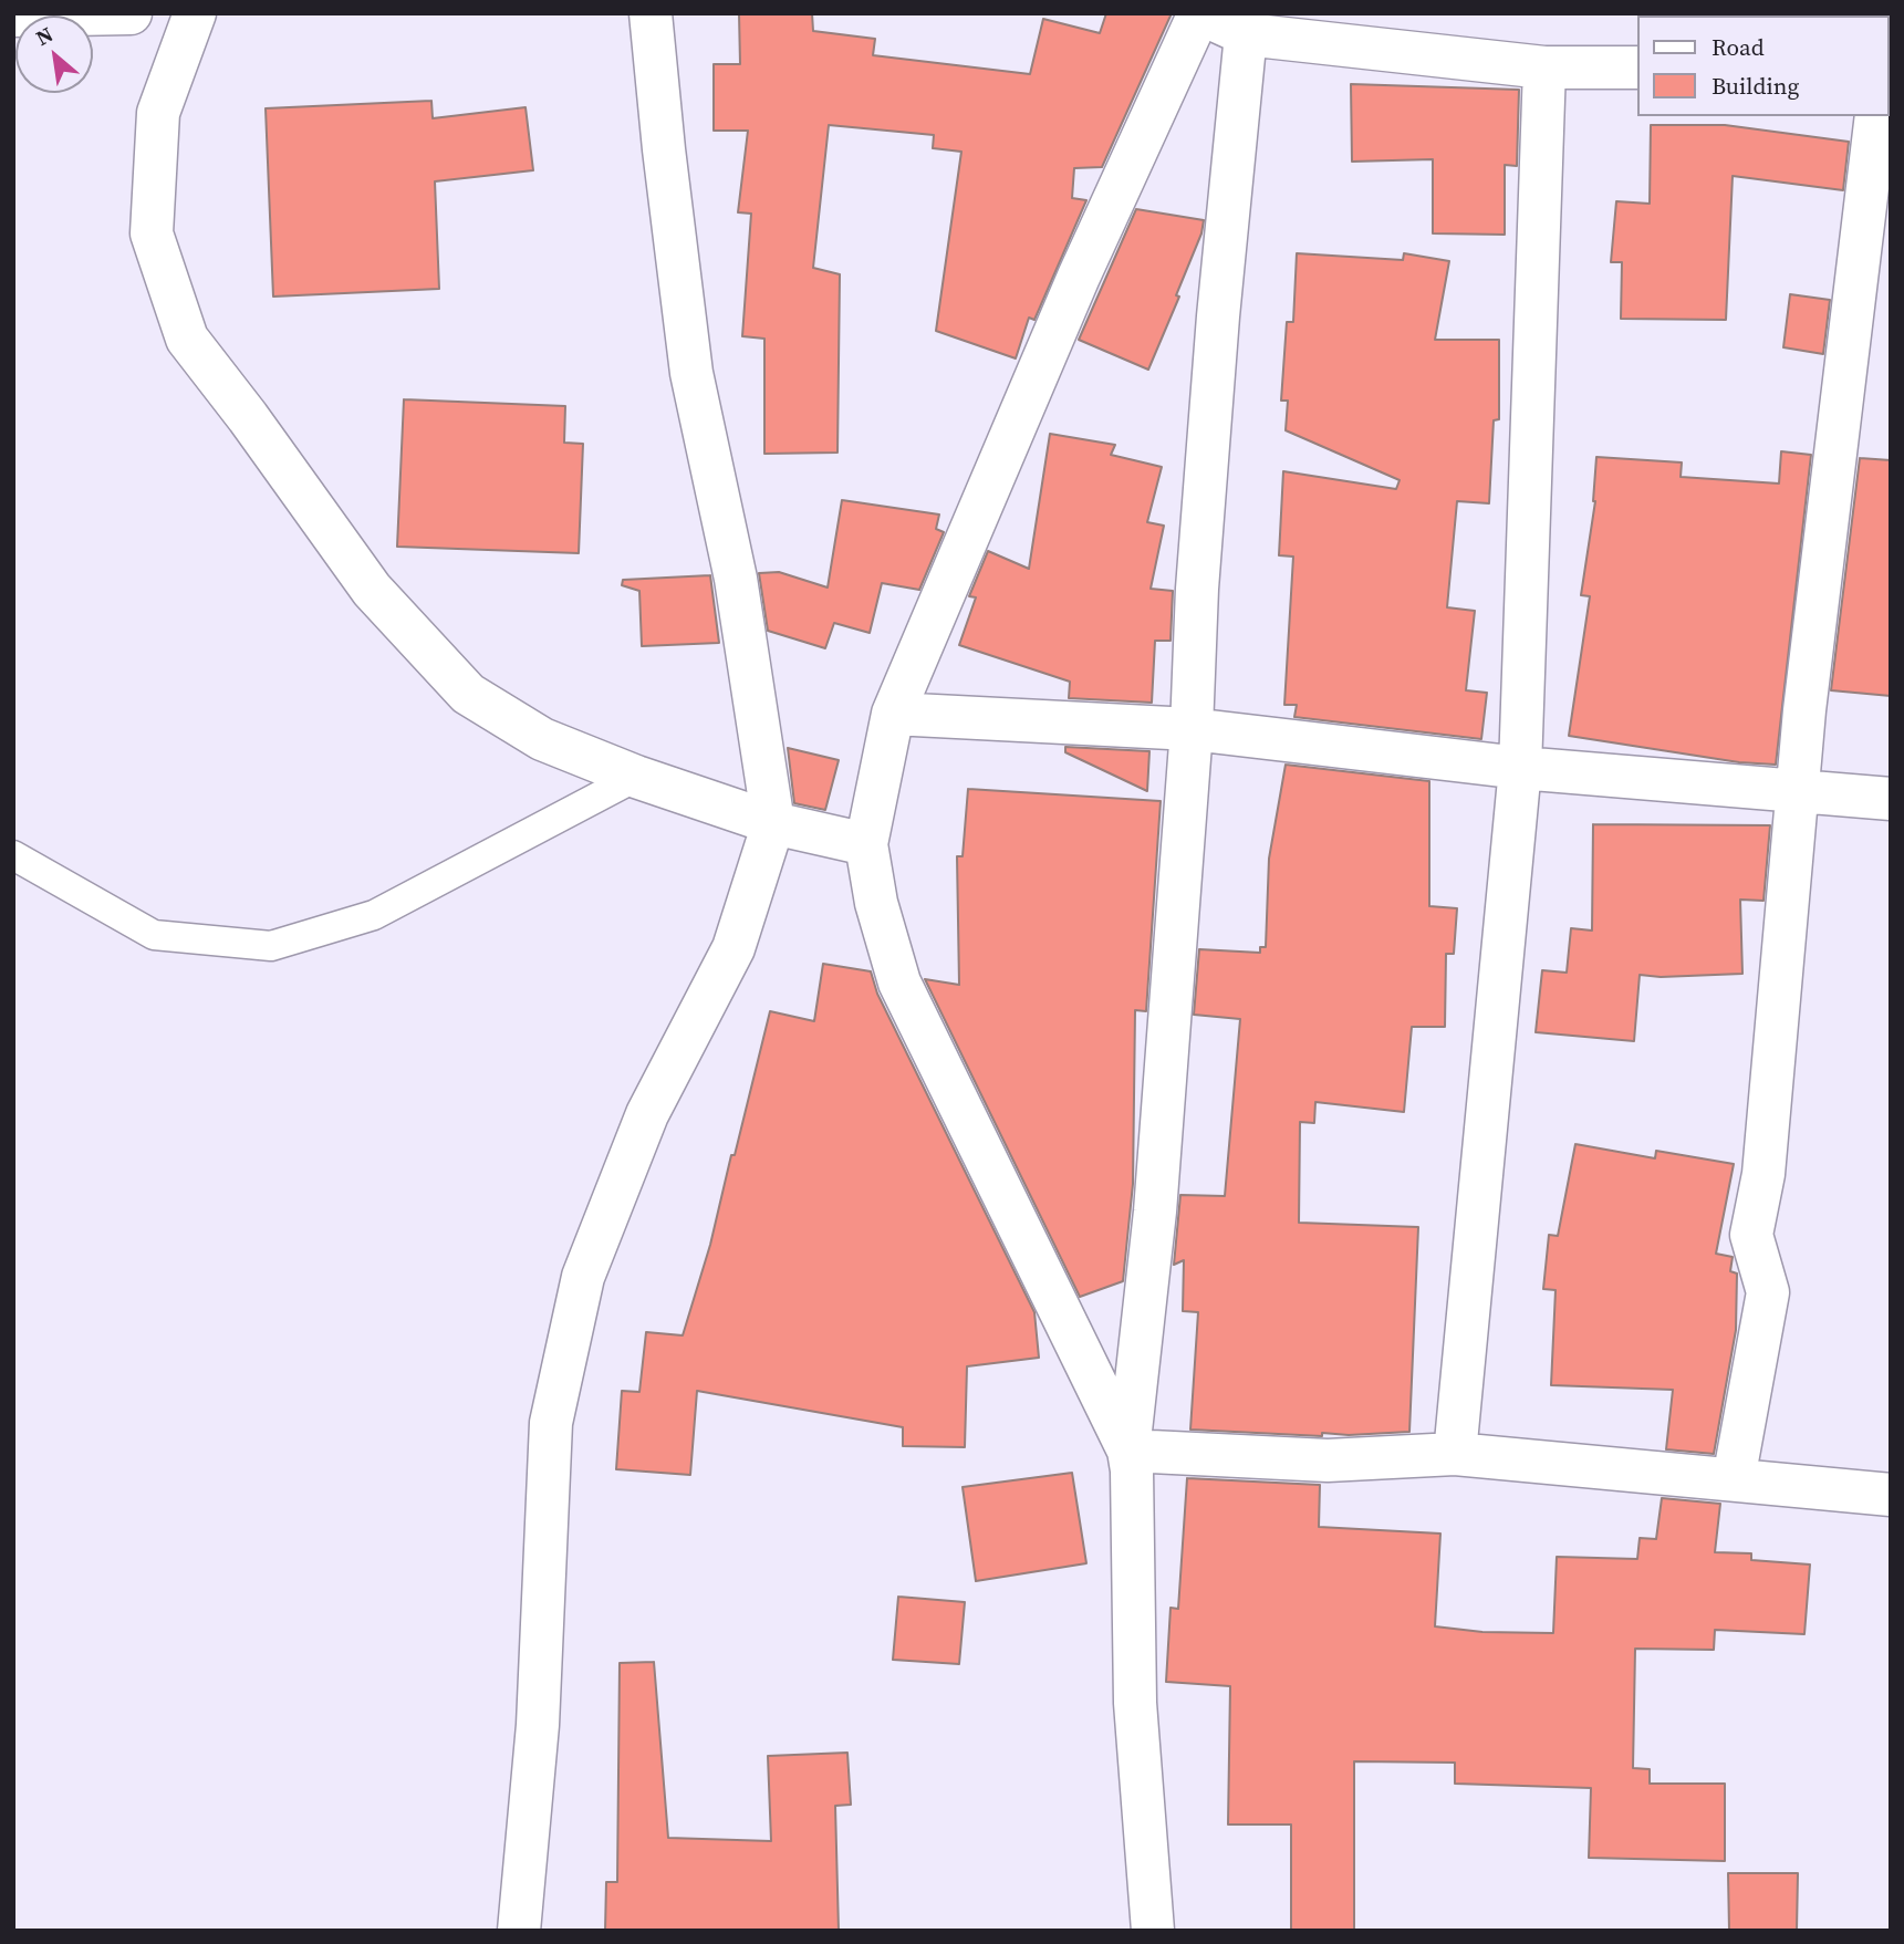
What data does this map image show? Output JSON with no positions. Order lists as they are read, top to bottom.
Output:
{
  "legend": ["Road", "Building"],
  "north": "top left"
}
